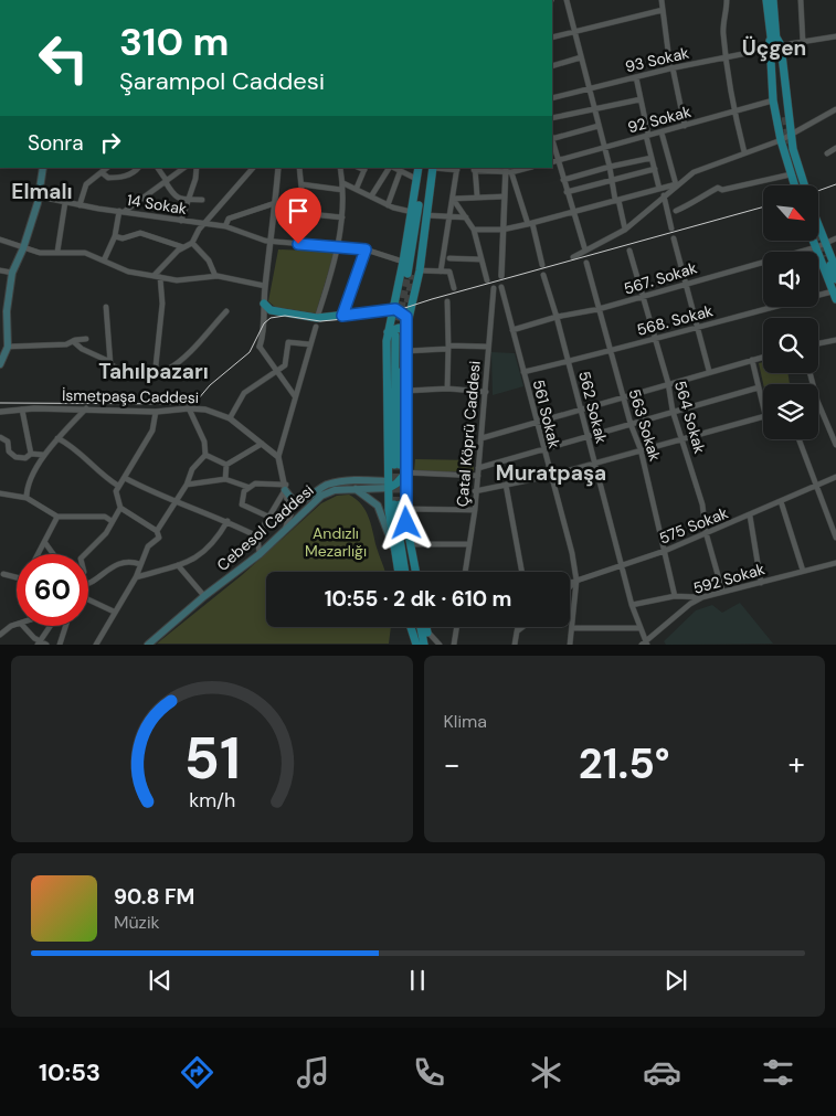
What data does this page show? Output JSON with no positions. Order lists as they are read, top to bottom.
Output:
{
  "streets": {
    "main road": ["Cebesol Caddesi"],
    "street": [
      "93 Sokak",
      "92 Sokak",
      "14 Sokak",
      "567. Sokak",
      "568. Sokak",
      "İsmetpaşa Caddesi",
      "562 Sokak",
      "561 Sokak",
      "564 Sokak",
      "563 Sokak",
      "Çatal Köprü Caddesi",
      "575 Sokak",
      "592 Sokak"
    ]
  },
  "crossings": [
    ["567. Sokak", "562 Sokak"],
    ["567. Sokak", "561 Sokak"],
    ["567. Sokak", "564 Sokak"],
    ["567. Sokak", "563 Sokak"],
    ["568. Sokak", "562 Sokak"],
    ["568. Sokak", "561 Sokak"],
    ["568. Sokak", "564 Sokak"],
    ["568. Sokak", "563 Sokak"],
    ["562 Sokak", "575 Sokak"],
    ["562 Sokak", "592 Sokak"],
    ["561 Sokak", "575 Sokak"],
    ["564 Sokak", "575 Sokak"],
    ["564 Sokak", "592 Sokak"],
    ["563 Sokak", "575 Sokak"]
  ],
  "districts": [
    "Üçgen",
    "Elmalı",
    "Tahılpazarı",
    "Muratpaşa"
  ],
  "parks": ["Andızlı Mezarlığı"],
  "north": "bottom right",
  "page": {
    "turn": ["310 m", "Şarampol Caddesi"],
    "then": "Sonra",
    "limit": "60",
    "trip": "10:55 · 2 dk · 610 m",
    "tile": "Klima",
    "heat": ["−", "21.5°", "+"],
    "song": ["90.8 FM", "Müzik"],
    "tabs": "10:53",
    "gauge": ["51", "km/h"]
  }
}
